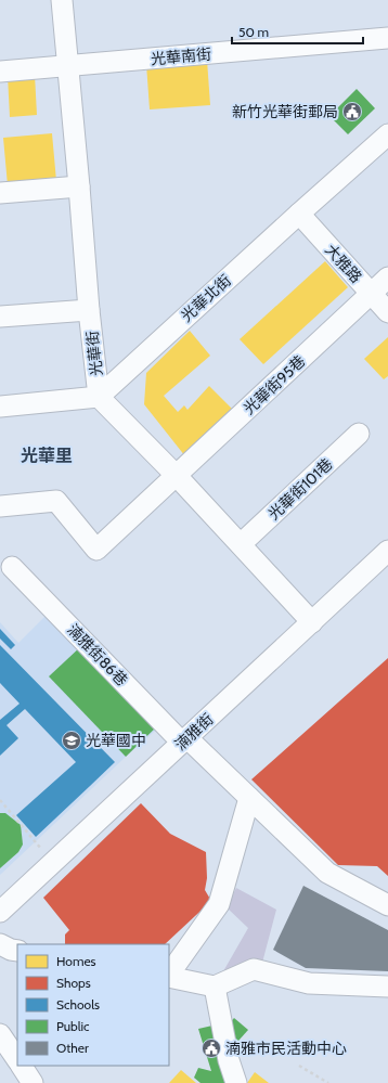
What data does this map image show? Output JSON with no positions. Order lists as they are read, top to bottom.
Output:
{
  "streets": {
    "street": [
      "光華南街",
      "大雅路",
      "光華北街",
      "光華街",
      "光華街95巷",
      "光華街101巷",
      "湳雅街86巷",
      "湳雅街"
    ]
  },
  "crossings": [
    ["光華南街", "光華街"],
    ["大雅路", "光華北街"],
    ["大雅路", "光華街95巷"],
    ["光華北街", "光華街"],
    ["光華街", "光華街95巷"],
    ["光華街", "光華街101巷"],
    ["光華街", "湳雅街"],
    ["湳雅街86巷", "湳雅街"]
  ],
  "districts": ["光華里"],
  "places": {
    "public building": ["新竹光華街郵局", "湳雅市民活動中心"],
    "school or university": ["光華國中"]
  },
  "legend": [
    "Homes",
    "Shops",
    "Schools",
    "Public",
    "Other"
  ],
  "scale_bar": "50 m"
}
